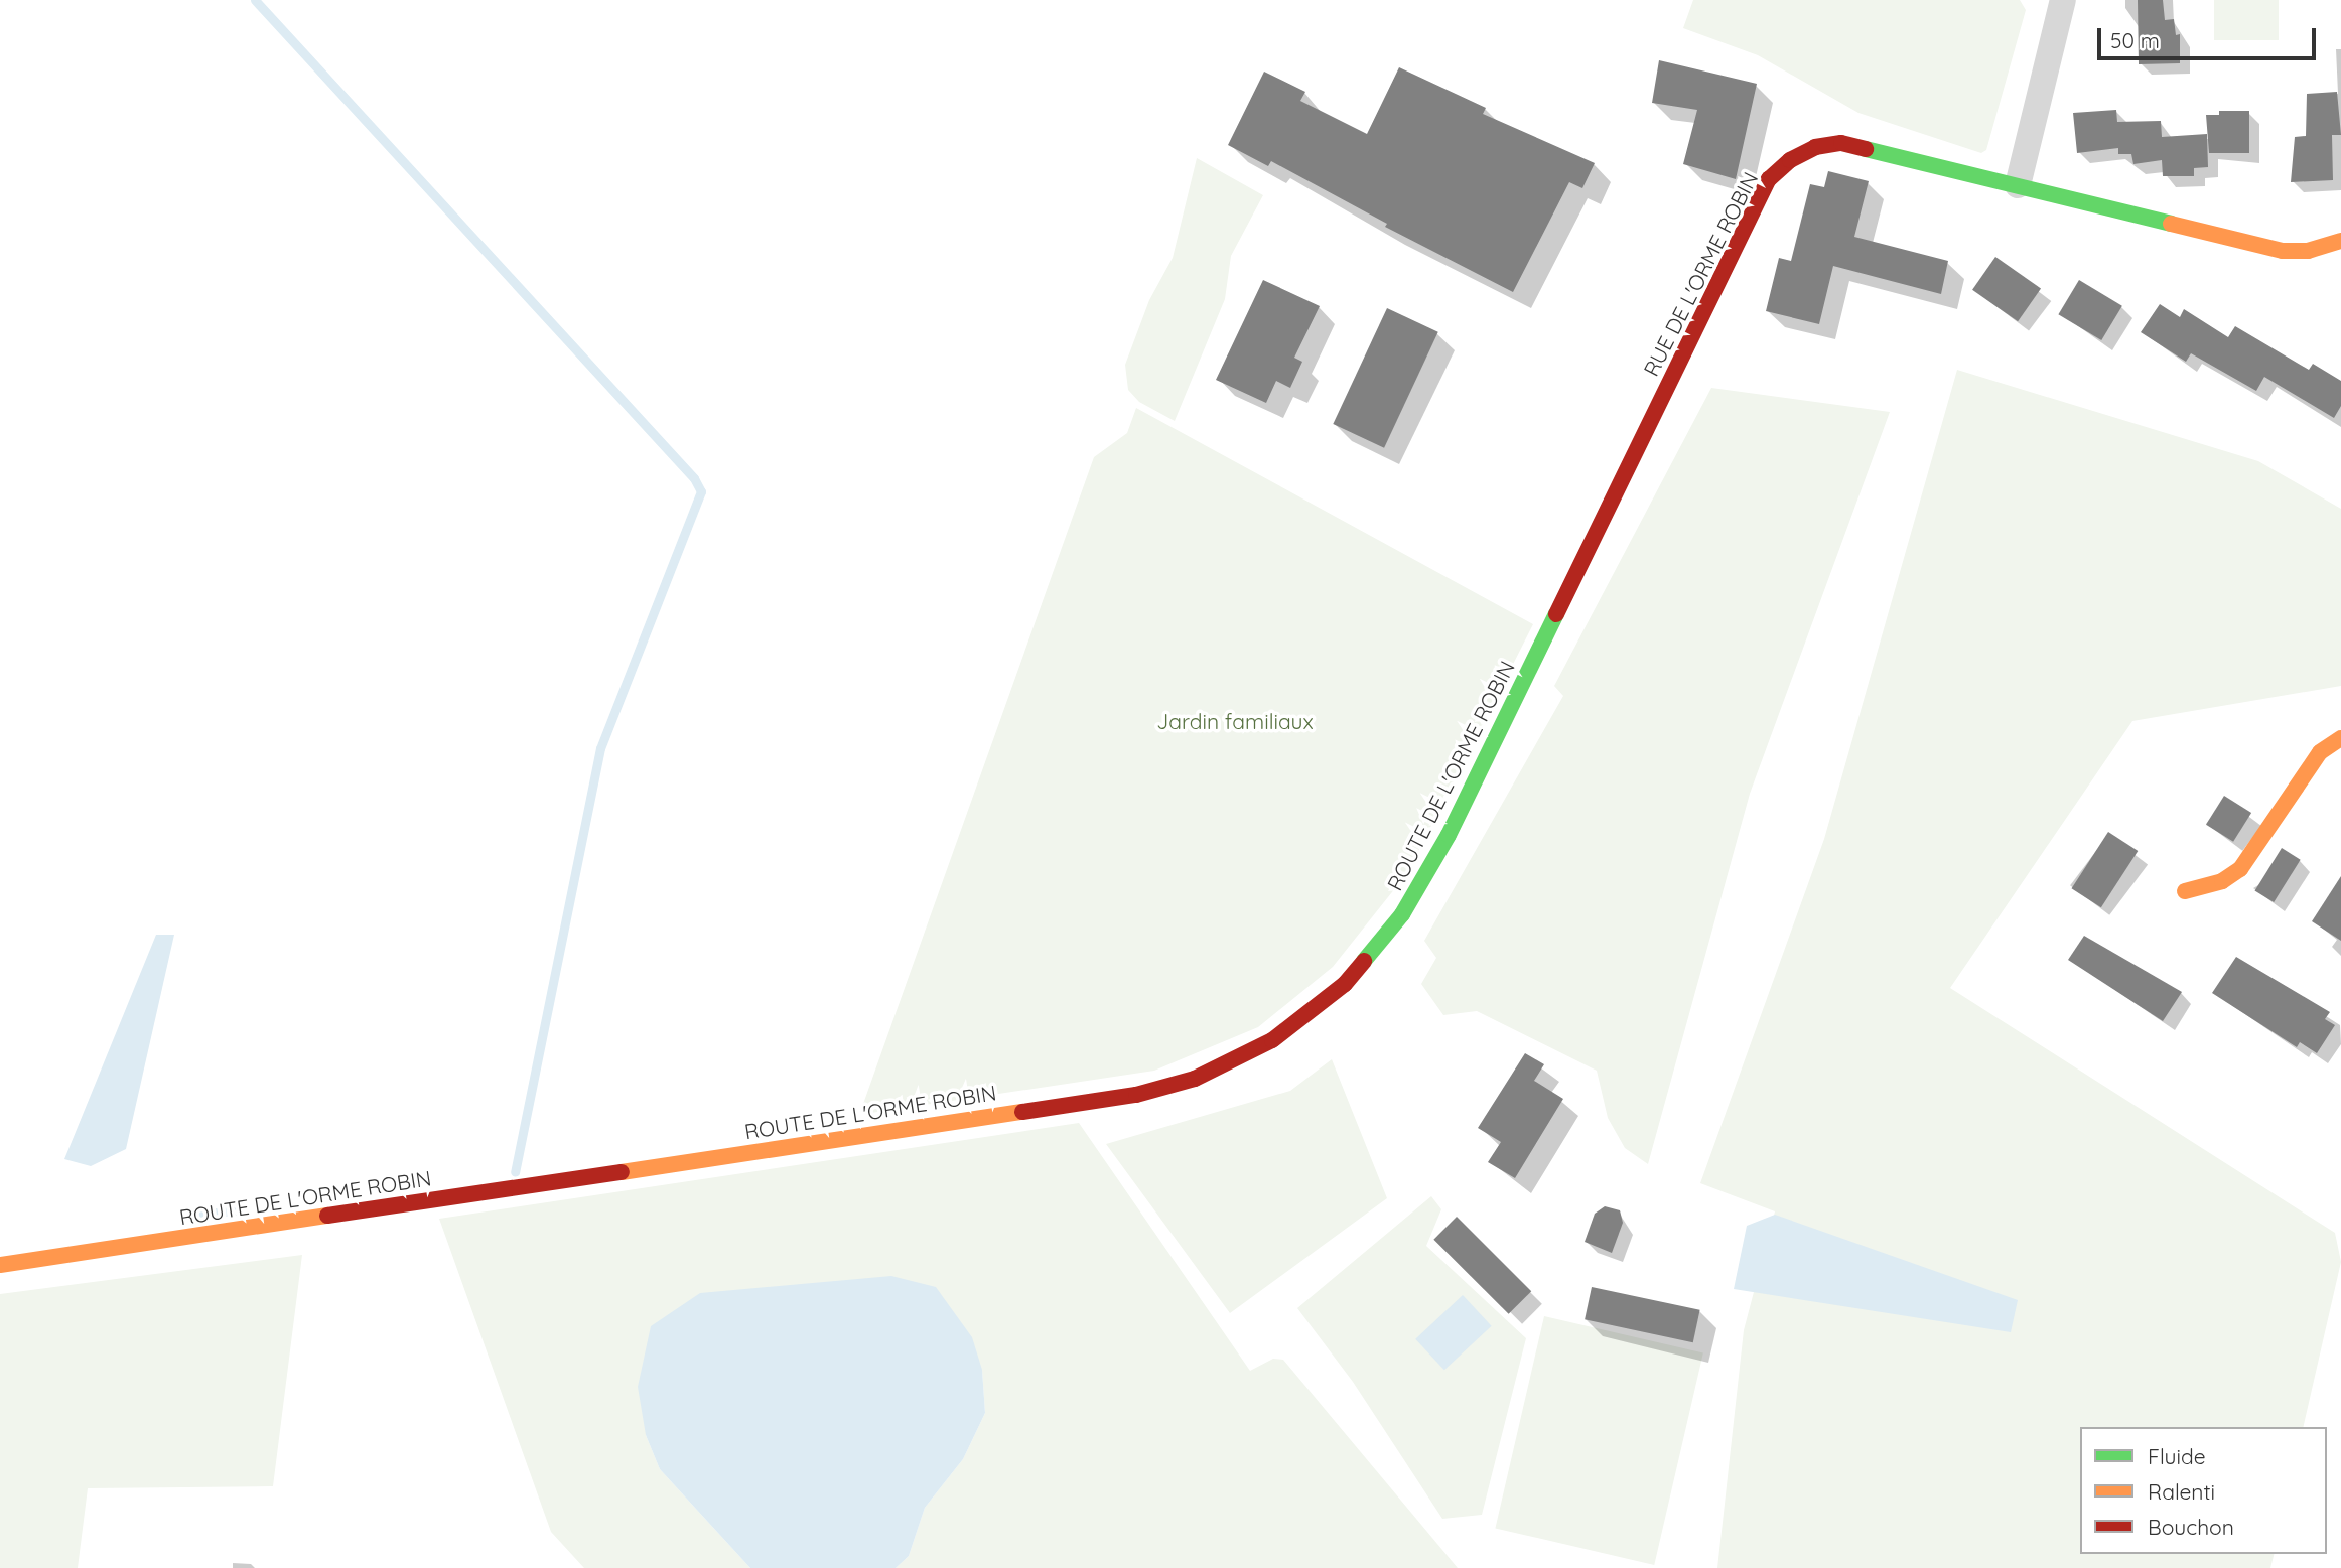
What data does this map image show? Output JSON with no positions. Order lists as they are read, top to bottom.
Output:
{
  "streets": {
    "street": ["RUE DE L'ORME ROBIN", "ROUTE DE L'ORME ROBIN"]
  },
  "crossings": [
    ["RUE DE L'ORME ROBIN", "ROUTE DE L'ORME ROBIN"]
  ],
  "parks": ["Jardin familiaux"],
  "legend": ["Fluide", "Ralenti", "Bouchon"],
  "scale_bar": "50 m"
}
